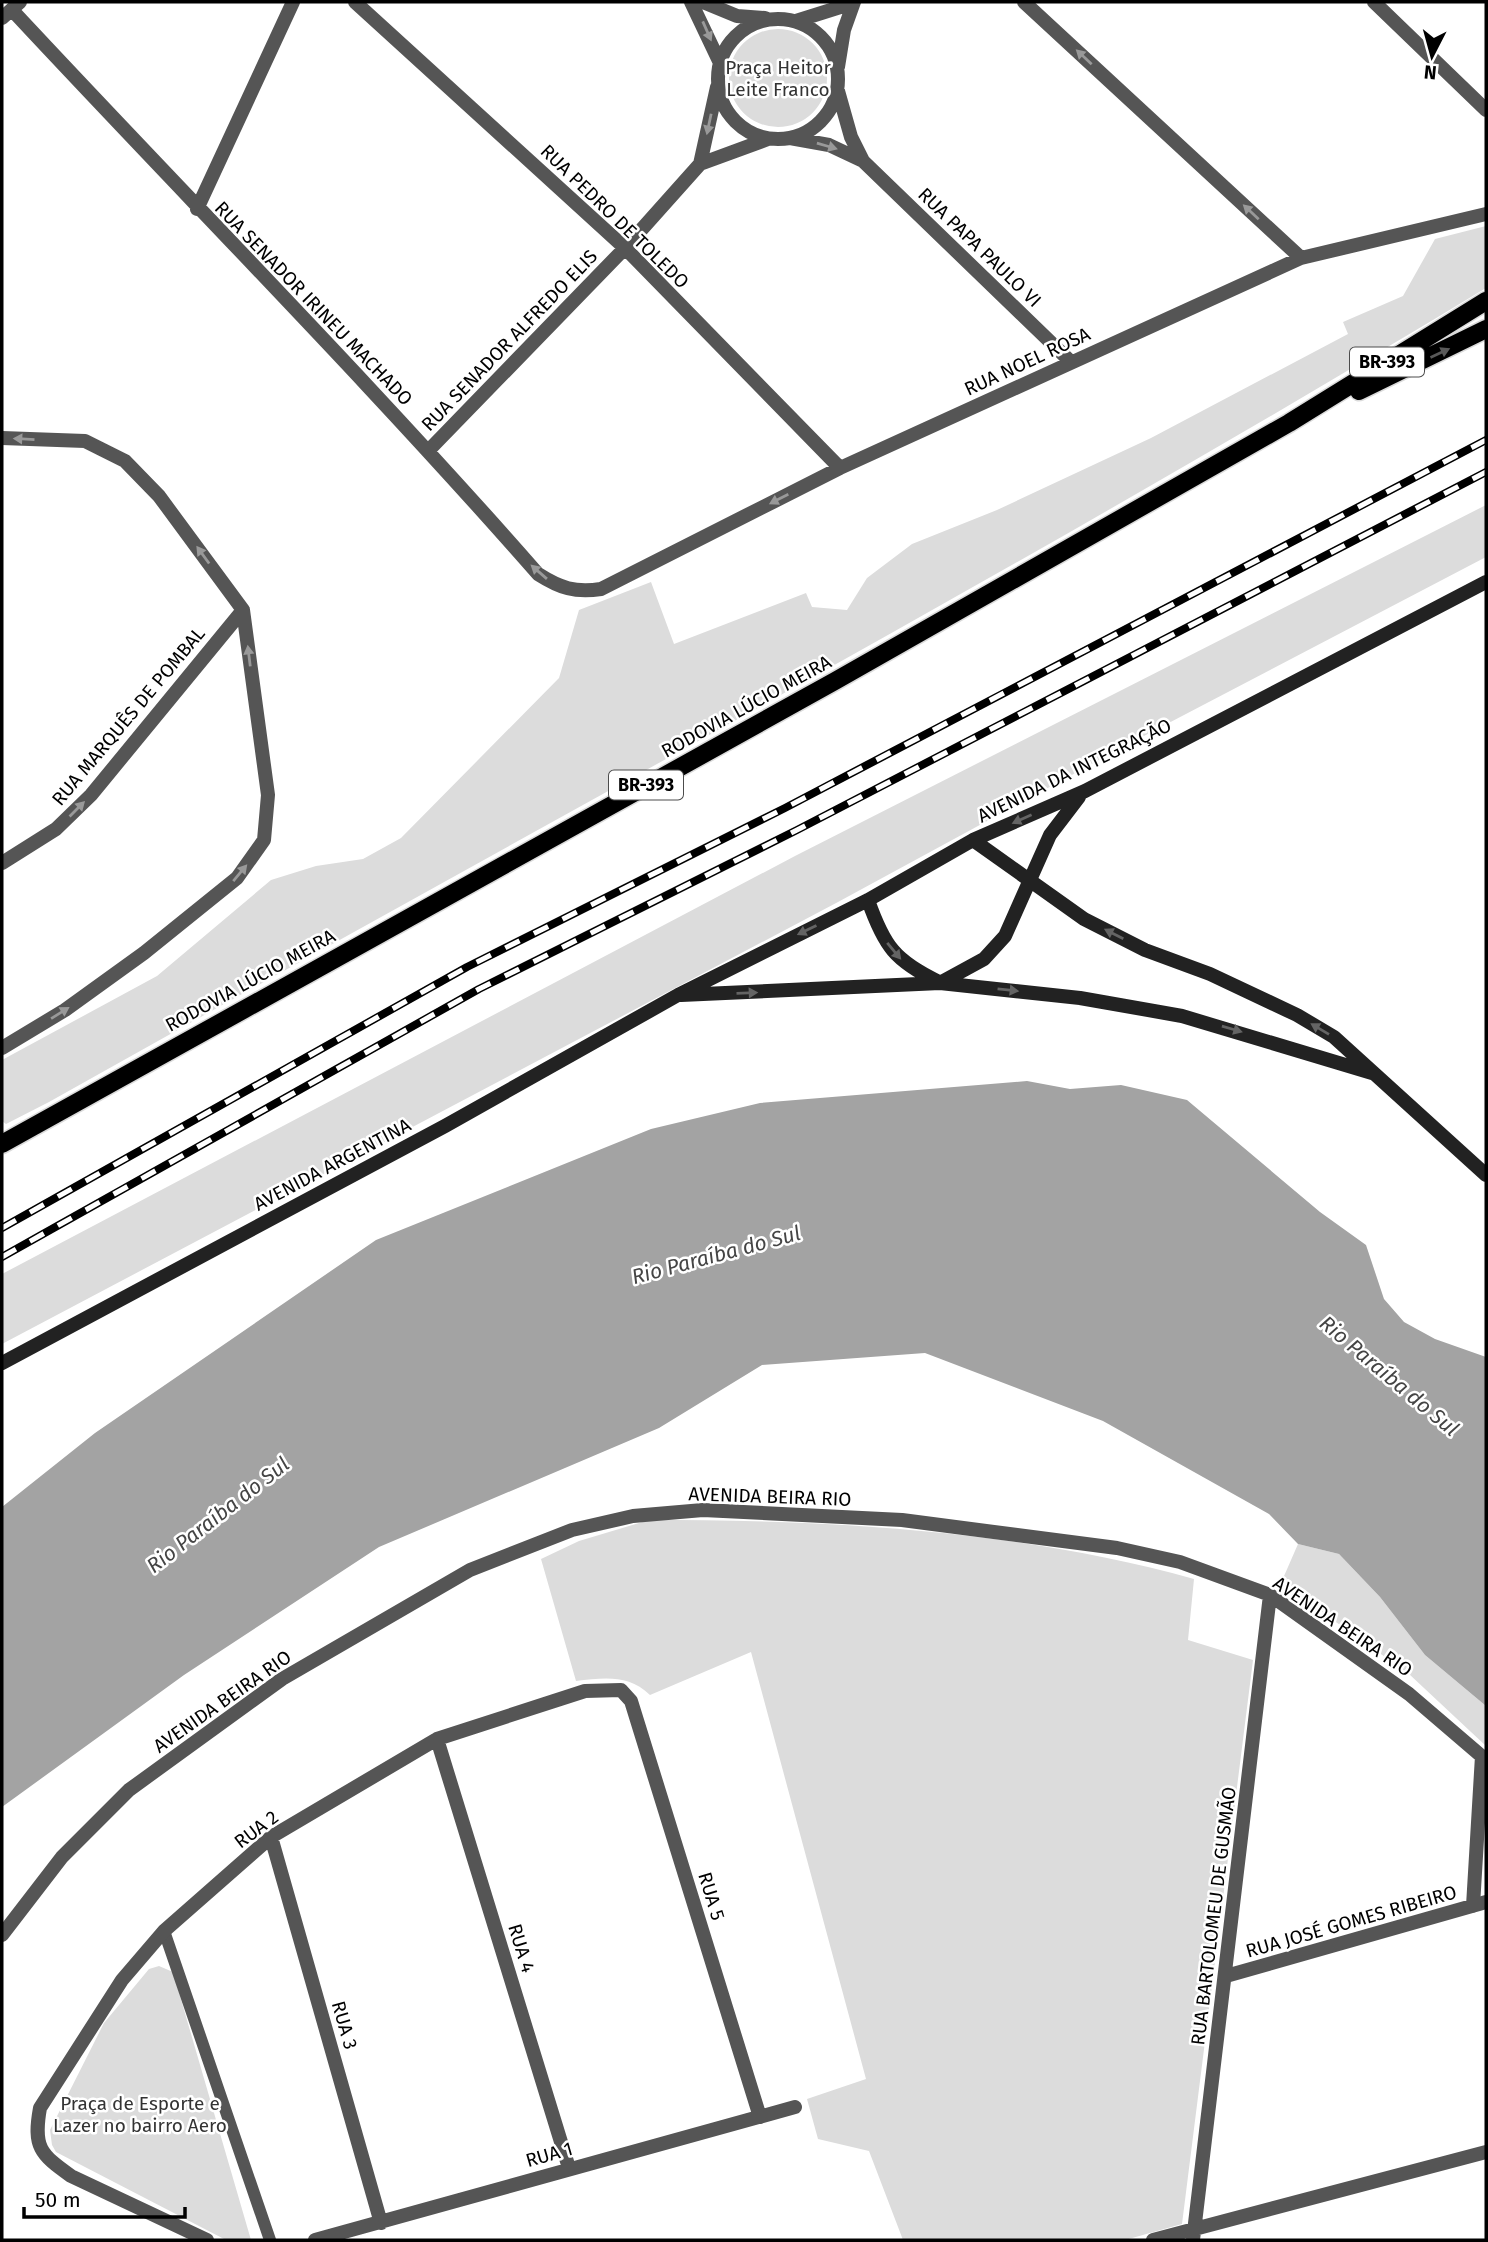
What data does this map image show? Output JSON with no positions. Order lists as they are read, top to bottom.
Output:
{
  "streets": {
    "main road": ["BR-393", "RODOVIA LÚCIO MEIRA"],
    "street": [
      "RUA PEDRO DE TOLEDO",
      "RUA PAPA PAULO VI",
      "RUA SENADOR IRINEU MACHADO",
      "RUA SENADOR ALFREDO ELIS",
      "RUA NOEL ROSA",
      "RUA MARQUÊS DE POMBAL",
      "AVENIDA DA INTEGRAÇÃO",
      "AVENIDA ARGENTINA",
      "AVENIDA BEIRA RIO",
      "RUA 2",
      "RUA 5",
      "RUA BARTOLOMEU DE GUSMÃO",
      "RUA JOSÉ GOMES RIBEIRO",
      "RUA 4",
      "RUA 3",
      "RUA 1"
    ]
  },
  "crossings": [
    ["RUA PEDRO DE TOLEDO", "RUA SENADOR ALFREDO ELIS"],
    ["RUA PEDRO DE TOLEDO", "RUA NOEL ROSA"],
    ["RUA PAPA PAULO VI", "RUA SENADOR ALFREDO ELIS"],
    ["RUA PAPA PAULO VI", "RUA NOEL ROSA"],
    ["RUA SENADOR IRINEU MACHADO", "RUA SENADOR ALFREDO ELIS"],
    ["RUA SENADOR IRINEU MACHADO", "RUA NOEL ROSA"],
    ["AVENIDA DA INTEGRAÇÃO", "AVENIDA ARGENTINA"],
    ["AVENIDA BEIRA RIO", "RUA BARTOLOMEU DE GUSMÃO"],
    ["RUA 2", "RUA 5"],
    ["RUA 2", "RUA 4"],
    ["RUA 2", "RUA 3"],
    ["RUA 5", "RUA 1"],
    ["RUA BARTOLOMEU DE GUSMÃO", "RUA JOSÉ GOMES RIBEIRO"],
    ["RUA 4", "RUA 1"],
    ["RUA 3", "RUA 1"]
  ],
  "one_way": ["RUA MARQUÊS DE POMBAL"],
  "water": ["Rio Paraíba do Sul"],
  "parks": ["Praça Heitor Leite Franco", "Praça de Esporte e Lazer no bairro Aero"],
  "scale_bar": "50 m",
  "north": "bottom"
}
